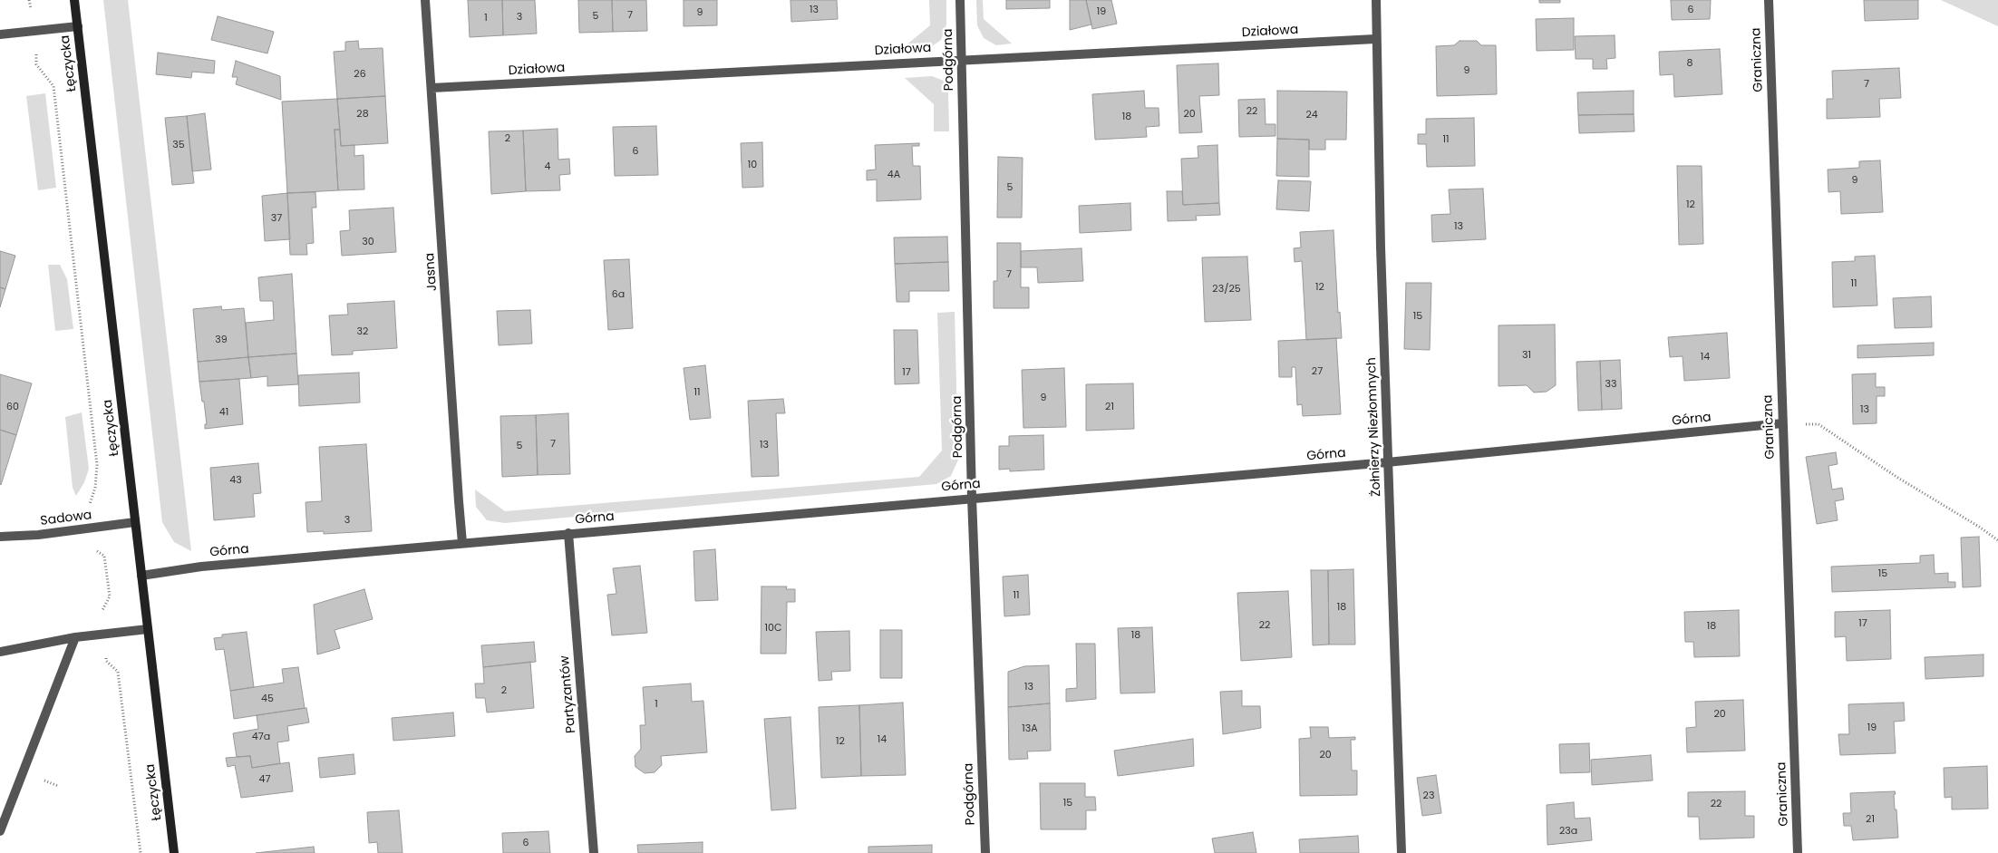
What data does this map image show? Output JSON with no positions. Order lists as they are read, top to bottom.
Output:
{
  "streets": {
    "main road": ["Łęczycka"],
    "street": [
      "Działowa",
      "Podgórna",
      "Graniczna",
      "Jasna",
      "Górna",
      "Żołnierzy Niezłomnych",
      "Sadowa",
      "Partyzantów"
    ]
  },
  "crossings": [
    ["Działowa", "Podgórna"],
    ["Działowa", "Jasna"],
    ["Działowa", "Żołnierzy Niezłomnych"],
    ["Podgórna", "Górna"],
    ["Graniczna", "Górna"],
    ["Łęczycka", "Górna"],
    ["Łęczycka", "Sadowa"],
    ["Jasna", "Górna"],
    ["Górna", "Żołnierzy Niezłomnych"],
    ["Górna", "Partyzantów"]
  ],
  "house_numbers": [
    "13",
    "6",
    "19",
    "9",
    "7",
    "5",
    "3",
    "1",
    "8",
    "9",
    "26",
    "7",
    "22",
    "28",
    "20",
    "24",
    "18",
    "2",
    "11",
    "35",
    "6",
    "10",
    "4",
    "4A",
    "9",
    "5",
    "12",
    "37",
    "13",
    "30",
    "7",
    "11",
    "12",
    "23/25",
    "6a",
    "15",
    "32",
    "39",
    "31",
    "14",
    "27",
    "17",
    "33",
    "11",
    "9",
    "60",
    "21",
    "13",
    "41",
    "7",
    "13",
    "5",
    "43",
    "3",
    "15",
    "11",
    "18",
    "17",
    "22",
    "18",
    "10C",
    "18",
    "13",
    "2",
    "45",
    "1",
    "20",
    "19",
    "13A",
    "47a",
    "14",
    "12",
    "20",
    "47",
    "23",
    "15",
    "22",
    "21",
    "23a",
    "6"
  ]
}
